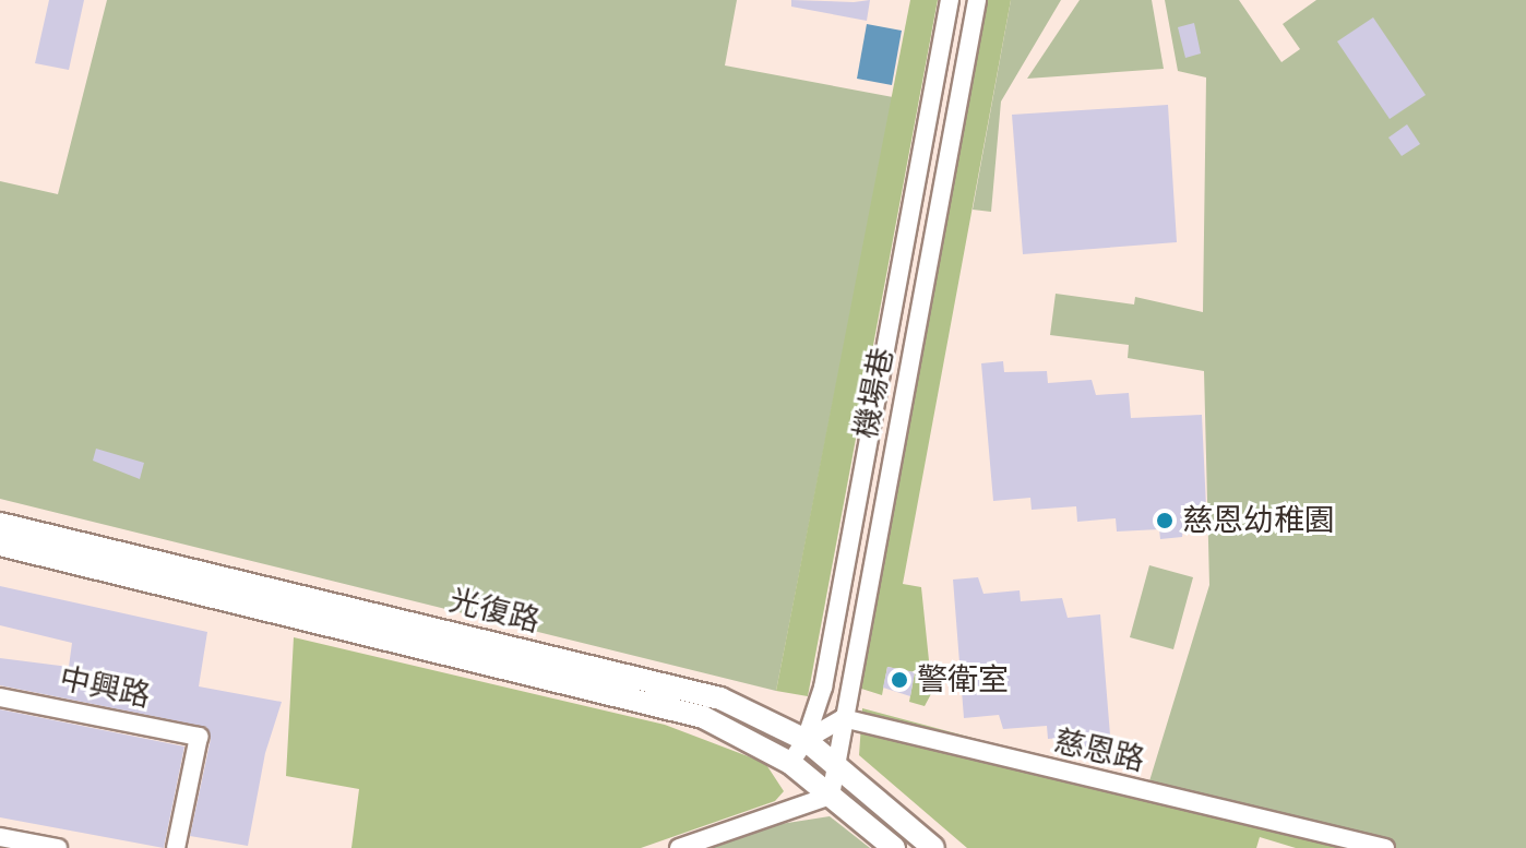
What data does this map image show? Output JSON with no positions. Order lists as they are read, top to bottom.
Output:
{
  "streets": {
    "main road": ["光復路"],
    "street": ["機場巷", "中興路", "慈恩路"]
  },
  "crossings": [
    ["機場巷", "光復路"],
    ["機場巷", "慈恩路"]
  ],
  "places": ["慈恩幼稚園", "警衛室"]
}
